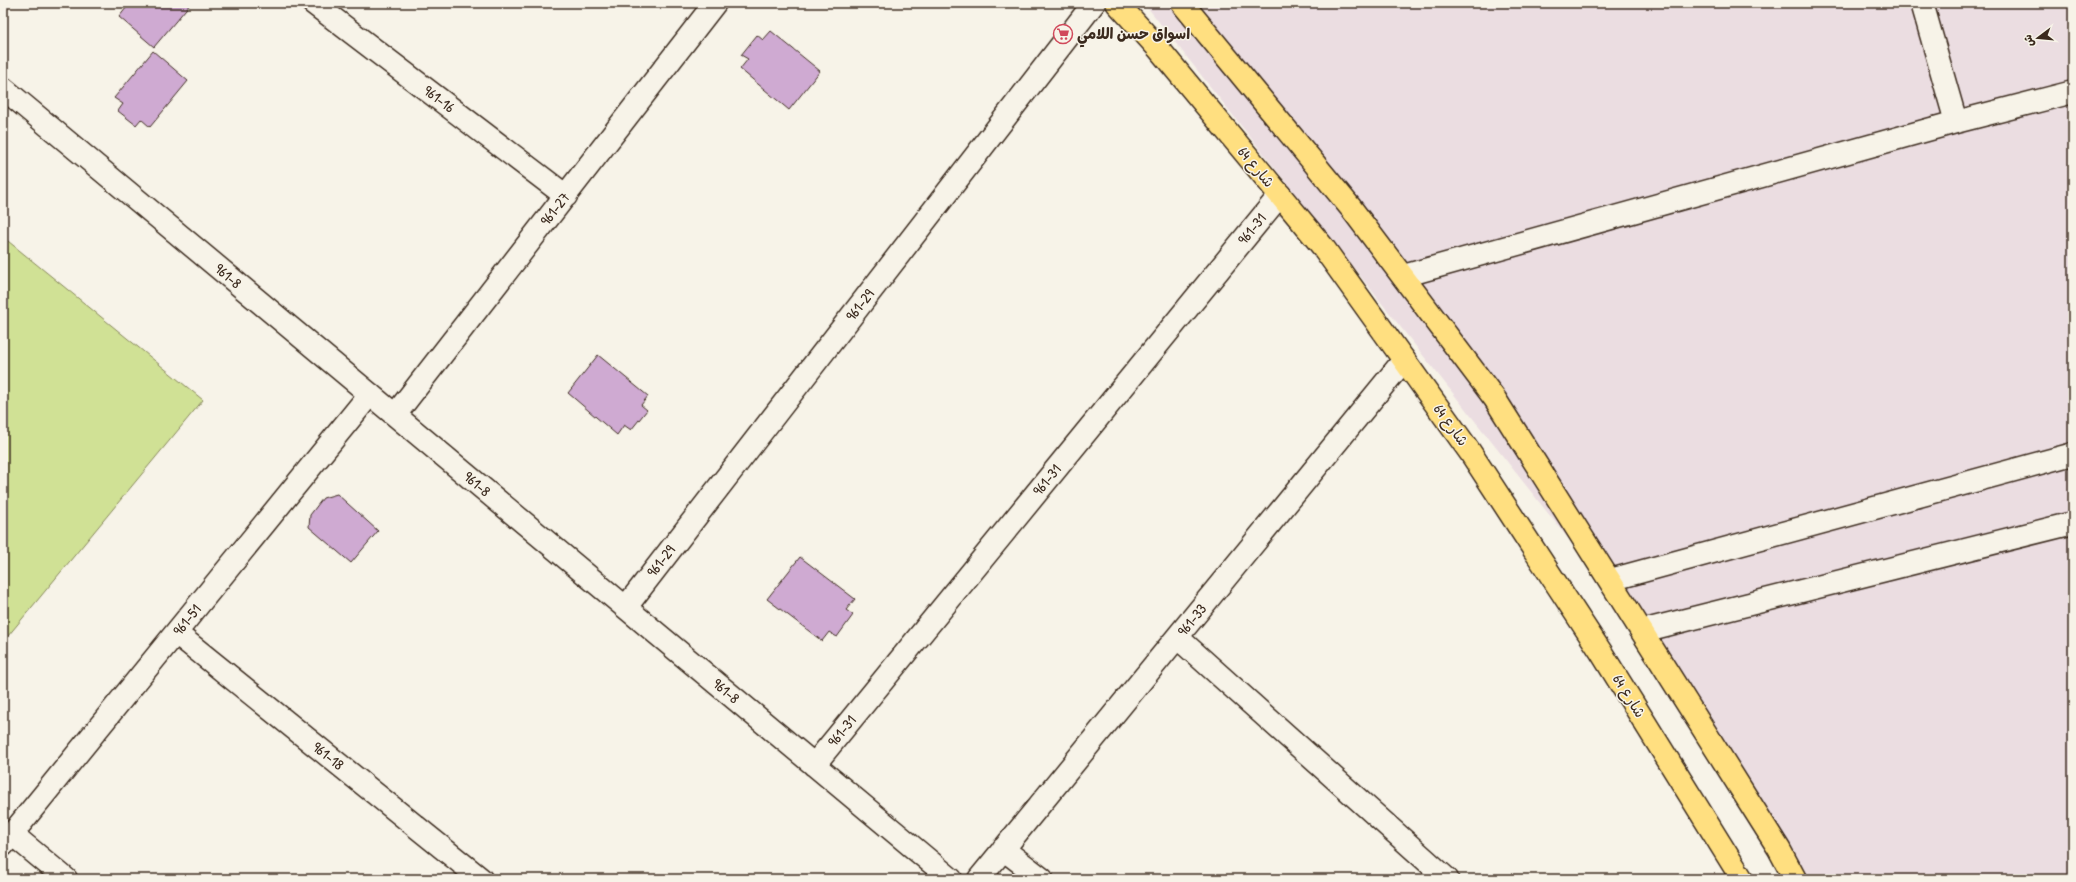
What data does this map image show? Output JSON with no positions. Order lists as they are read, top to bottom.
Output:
{
  "streets": {
    "main road": ["شارع 64"],
    "street": [
      "961-16",
      "961-27",
      "961-31",
      "961-8",
      "961-29",
      "961-51",
      "961-33",
      "961-18"
    ]
  },
  "crossings": [
    ["961-16", "961-27"],
    ["شارع 64", "961-31"],
    ["شارع 64", "961-33"],
    ["961-27", "961-8"],
    ["961-31", "961-8"],
    ["961-8", "961-29"],
    ["961-8", "961-51"],
    ["961-51", "961-18"]
  ],
  "places": {
    "supermarket": ["اسواق حسن اللامي"]
  },
  "north": "left"
}
